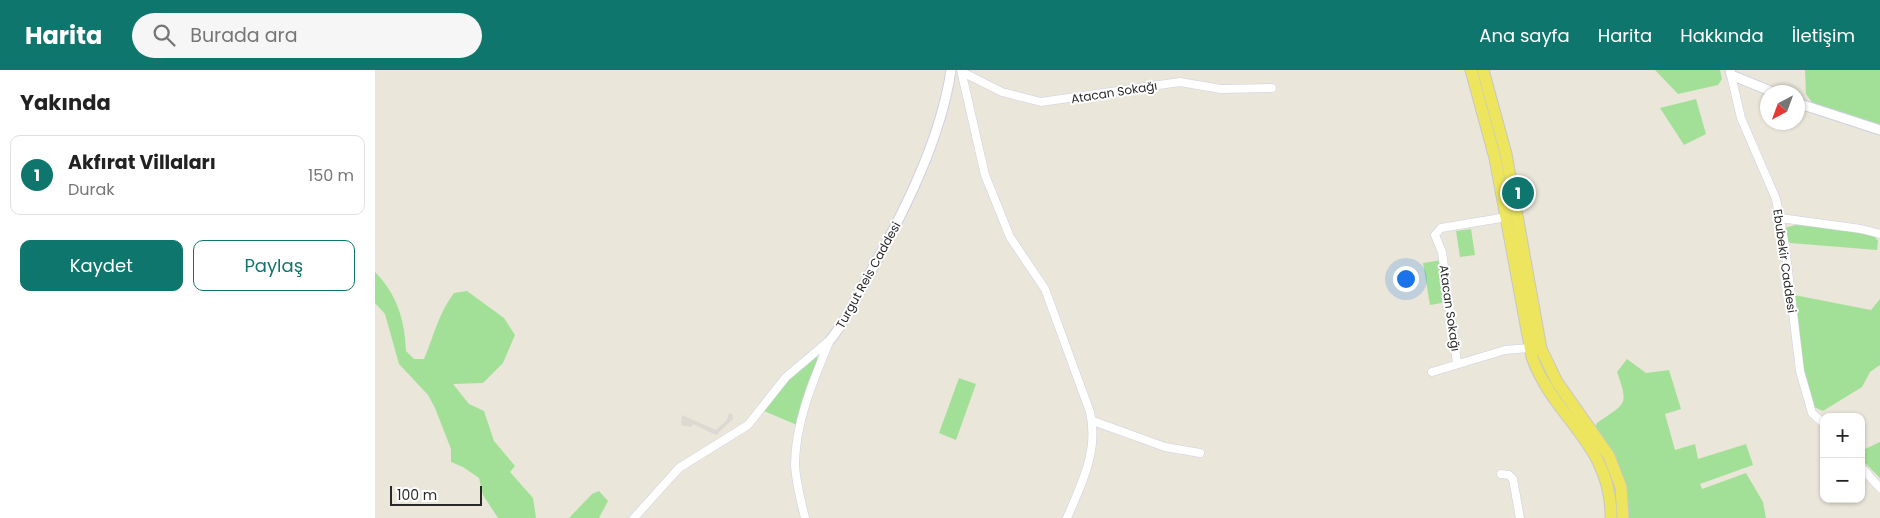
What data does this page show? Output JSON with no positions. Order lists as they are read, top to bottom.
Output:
{
  "streets": {
    "street": ["Atacan Sokağı", "Ebubekir Caddesi", "Turgut Reis Caddesi"]
  },
  "scale_bar": "100 m",
  "north": "bottom left",
  "page": {
    "header": "Harita",
    "search": "Burada ara",
    "nav": [
      "Ana sayfa",
      "Harita",
      "Hakkında",
      "İletişim"
    ],
    "heading": "Yakında",
    "list": [
      {
        "mark": "1",
        "name": "Akfırat Villaları",
        "note": "Durak",
        "value": "150 m"
      }
    ],
    "pins": "1",
    "buttons": ["Kaydet", "Paylaş"],
    "map_buttons": ["+", "−"],
    "scale": "100 m"
  }
}
